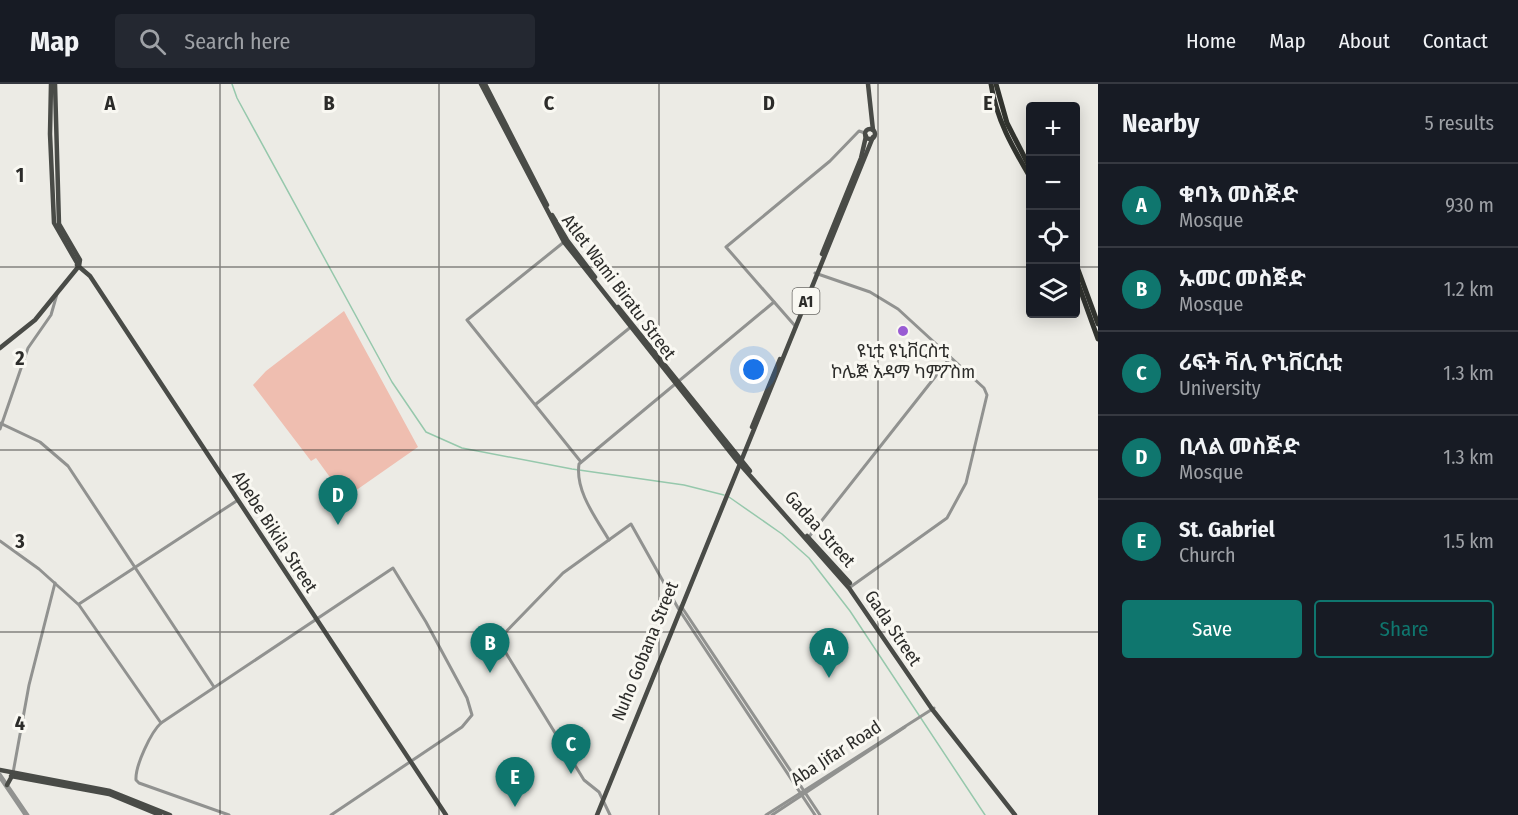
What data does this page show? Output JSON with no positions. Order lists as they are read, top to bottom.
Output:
{
  "streets": {
    "main road": [
      "Atlet Wami Biratu Street",
      "A1",
      "Gadaa Street",
      "Abebe Bikila Street",
      "Nuho Gobana Street"
    ],
    "street": ["Aba Jifar Road"]
  },
  "crossings": [
    ["Atlet Wami Biratu Street", "A1"],
    ["Atlet Wami Biratu Street", "Gadaa Street"],
    ["Atlet Wami Biratu Street", "Nuho Gobana Street"],
    ["A1", "Gadaa Street"],
    ["A1", "Nuho Gobana Street"],
    ["Gadaa Street", "Nuho Gobana Street"],
    ["Gadaa Street", "Aba Jifar Road"]
  ],
  "places": ["ዩኒቲ ዩኒቨርስቲ ኮሌጅ አዳማ ካምፖስm"],
  "page": {
    "header": "Map",
    "search": "Search here",
    "nav": [
      "Home",
      "Map",
      "About",
      "Contact"
    ],
    "heading": ["Nearby", "5 results"],
    "map_buttons": ["+", "−"],
    "list": [
      {
        "mark": "A",
        "name": "ቁባእ መስጅድ",
        "note": "Mosque",
        "value": "930 m"
      },
      {
        "mark": "B",
        "name": "ኡመር መስጅድ",
        "note": "Mosque",
        "value": "1.2 km"
      },
      {
        "mark": "C",
        "name": "ሪፍት ቫሊ ዮኒቨርሲቲ",
        "note": "University",
        "value": "1.3 km"
      },
      {
        "mark": "D",
        "name": "ቢላል መስጅድ",
        "note": "Mosque",
        "value": "1.3 km"
      },
      {
        "mark": "E",
        "name": "St. Gabriel",
        "note": "Church",
        "value": "1.5 km"
      }
    ],
    "pins": [
      "D",
      "B",
      "A",
      "C",
      "E"
    ],
    "buttons": ["Save", "Share"]
  },
  "grid": {
    "columns": [
      "A",
      "B",
      "C",
      "D",
      "E"
    ],
    "rows": [
      "1",
      "2",
      "3",
      "4"
    ]
  }
}
